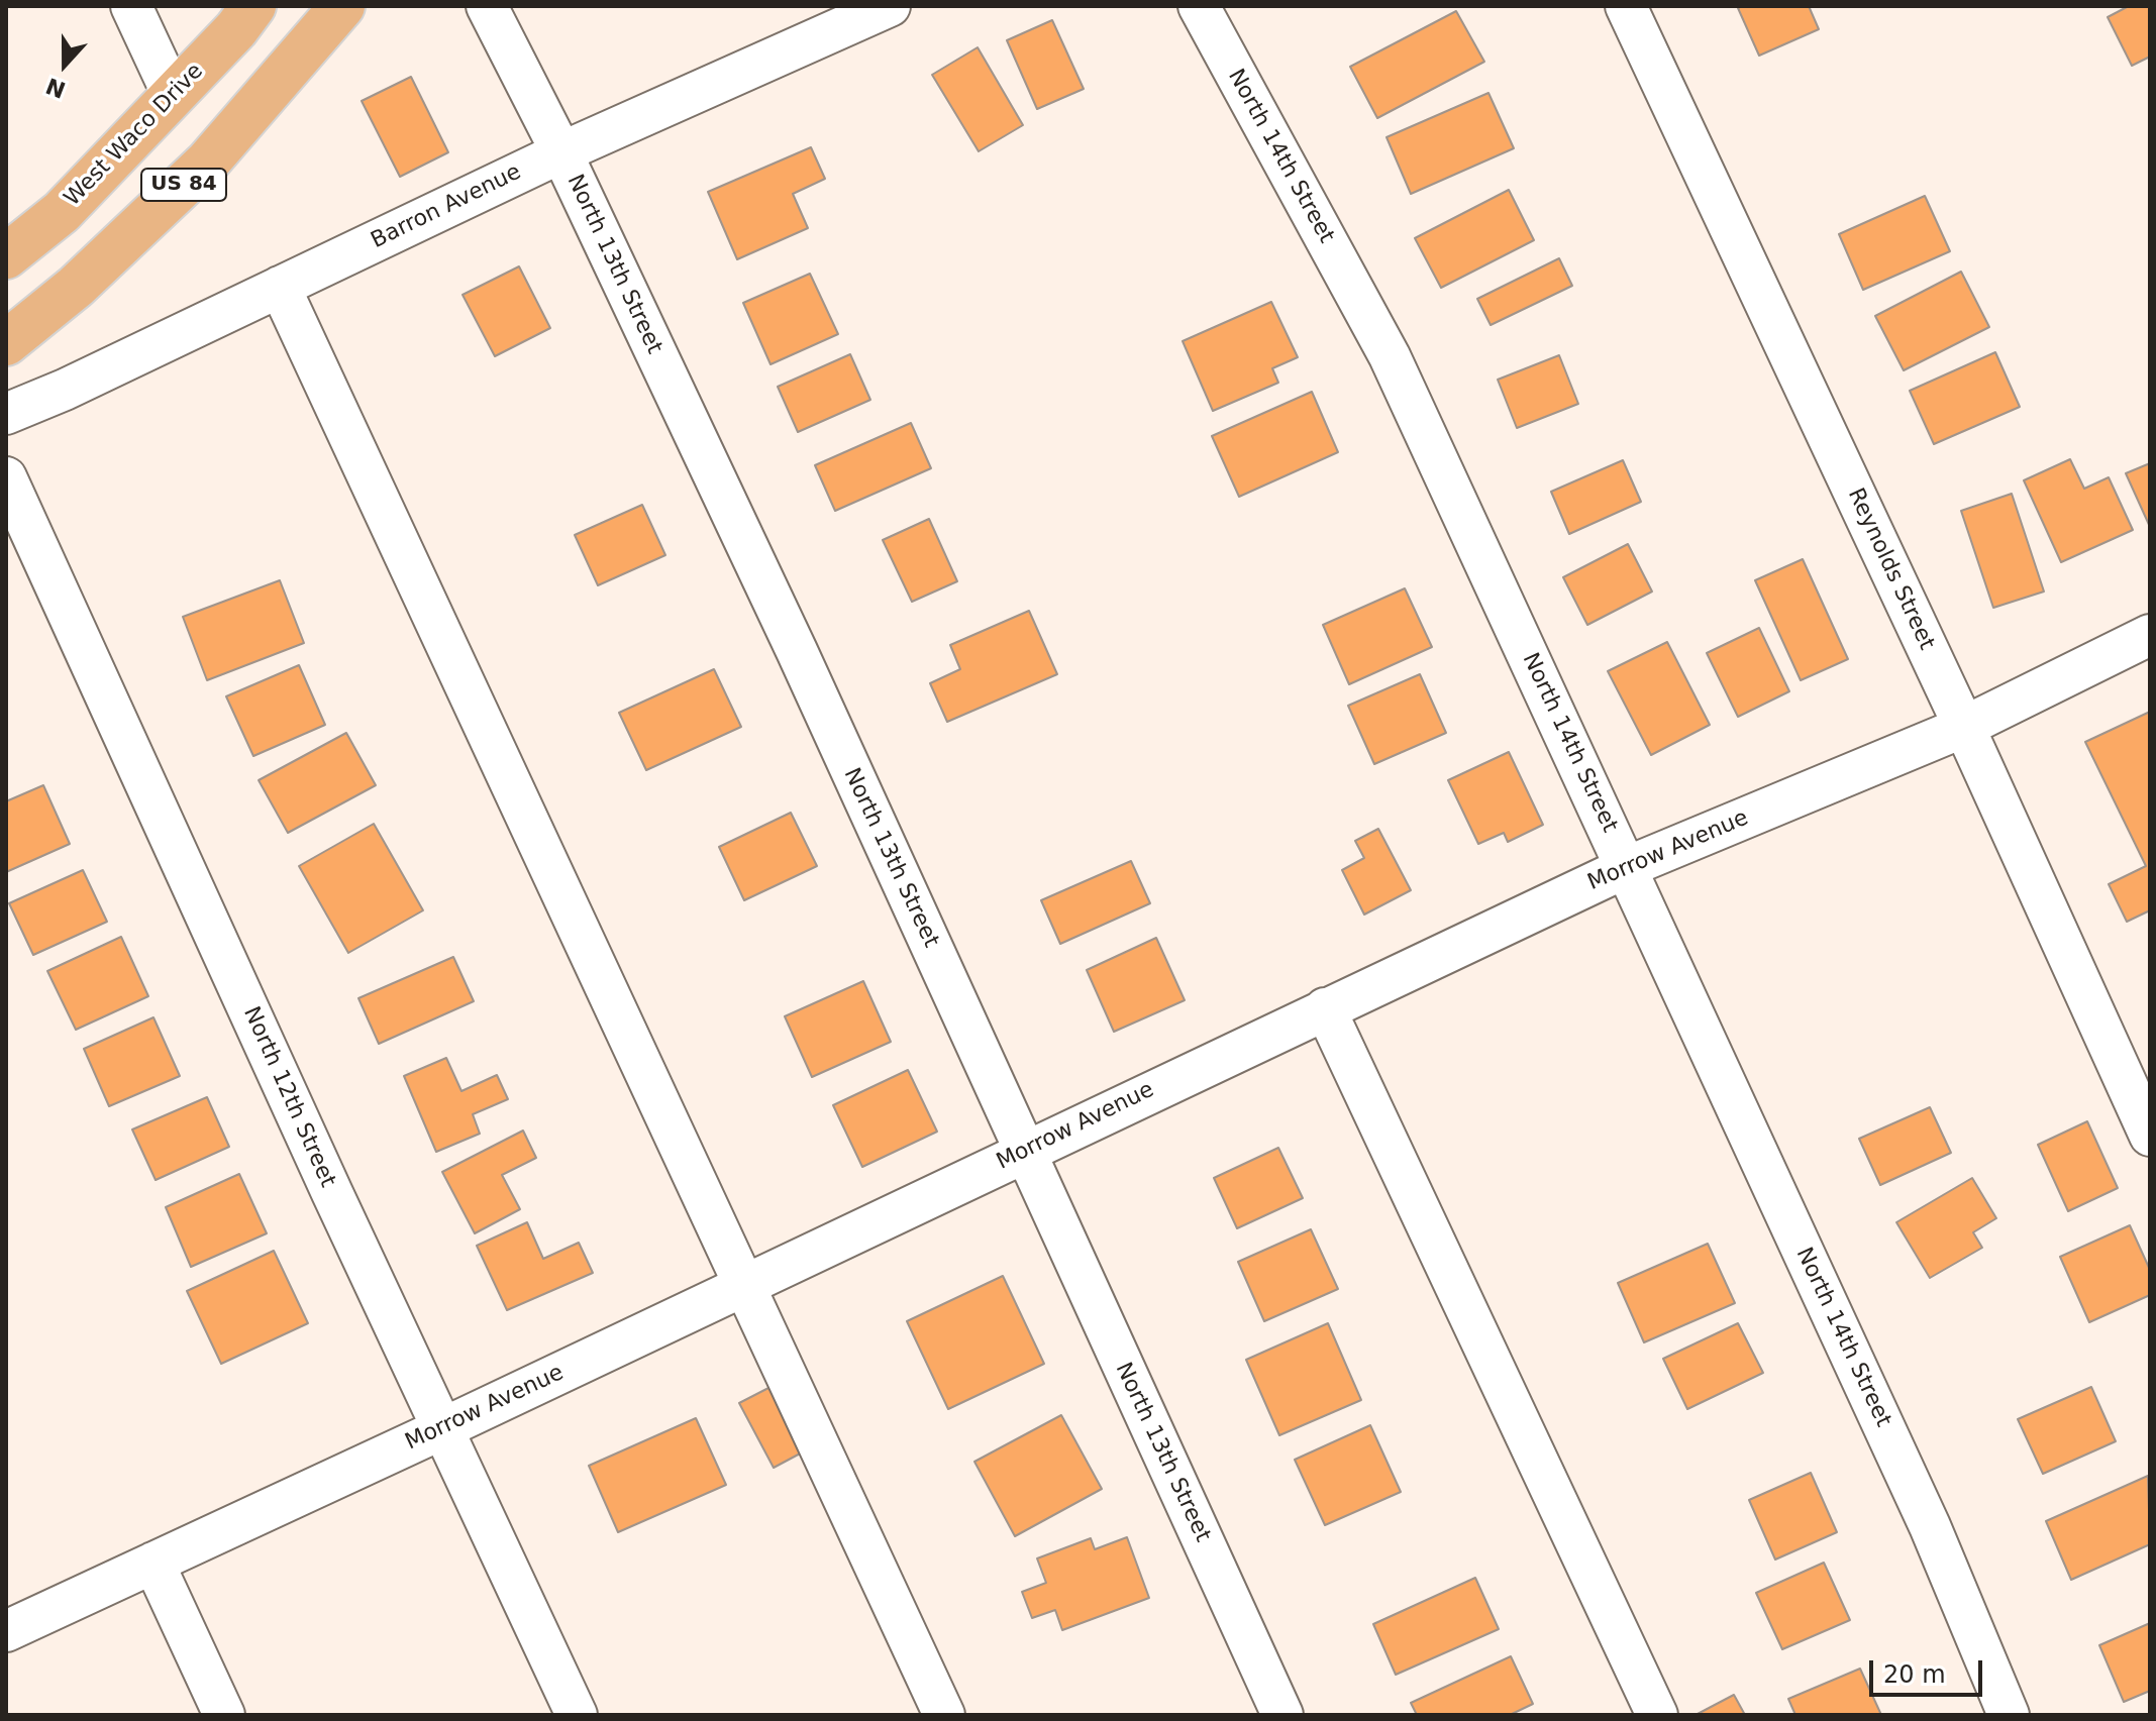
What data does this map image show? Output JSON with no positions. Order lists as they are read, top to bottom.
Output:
{
  "streets": {
    "main road": ["West Waco Drive", "US 84"],
    "street": [
      "North 14th Street",
      "Barron Avenue",
      "North 13th Street",
      "Reynolds Street",
      "Morrow Avenue",
      "North 12th Street"
    ]
  },
  "crossings": [
    ["North 14th Street", "Morrow Avenue"],
    ["Barron Avenue", "North 13th Street"],
    ["North 13th Street", "Morrow Avenue"],
    ["Reynolds Street", "Morrow Avenue"],
    ["Morrow Avenue", "North 12th Street"]
  ],
  "scale_bar": "20 m",
  "north": "bottom"
}
